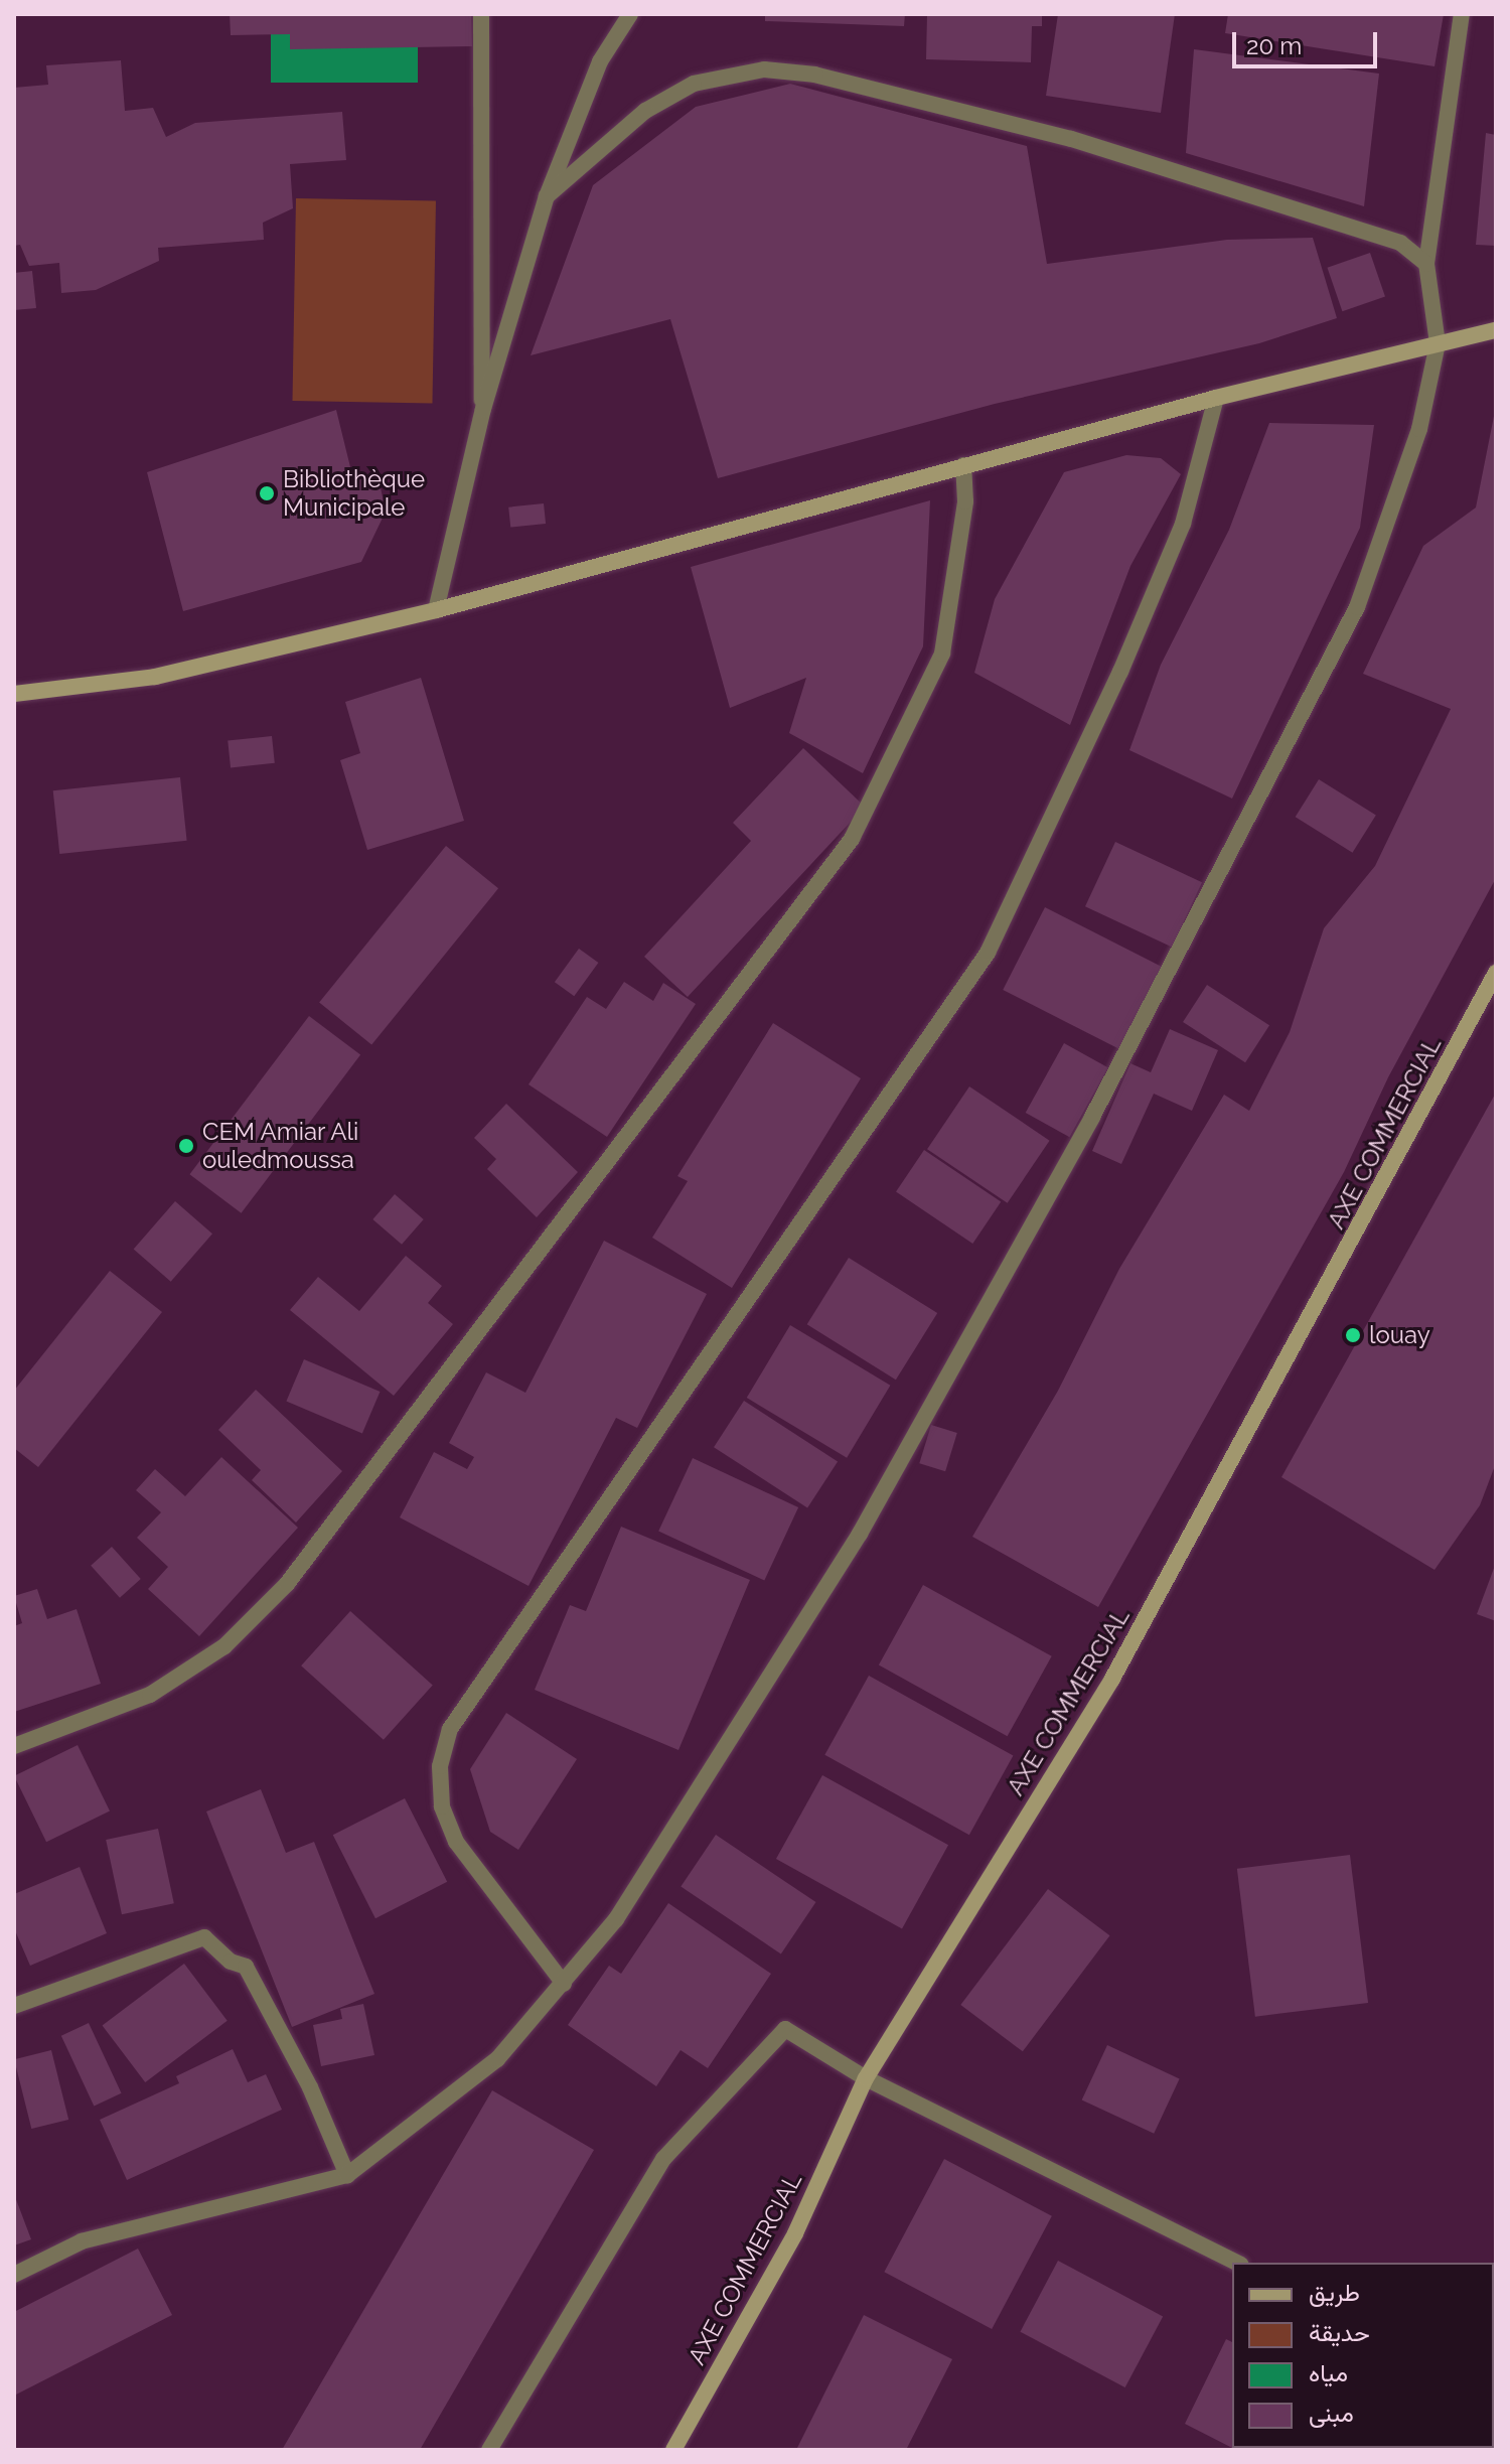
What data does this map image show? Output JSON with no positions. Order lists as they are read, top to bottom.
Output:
{
  "streets": {
    "street": ["AXE COMMERCIAL"]
  },
  "places": ["Bibliothèque Municipale", "CEM Amiar Ali ouledmoussa", "louay"],
  "legend": [
    "طريق",
    "حديقة",
    "مياه",
    "مبنى"
  ],
  "scale_bar": "20 m"
}
